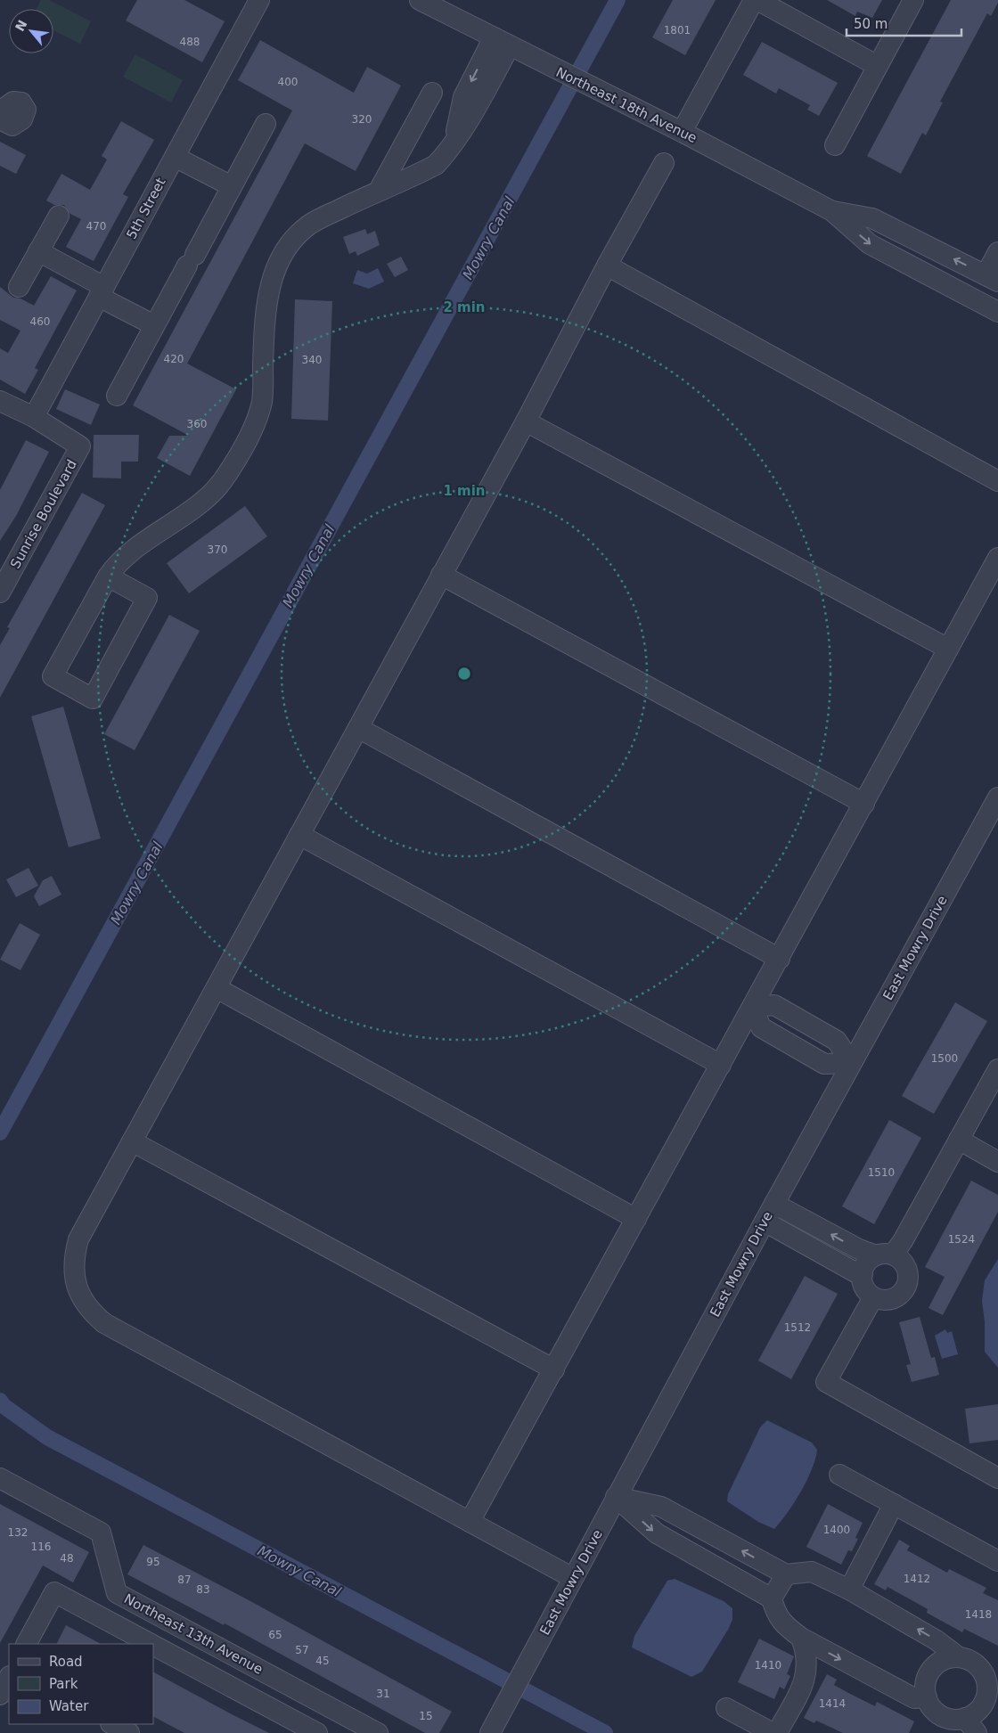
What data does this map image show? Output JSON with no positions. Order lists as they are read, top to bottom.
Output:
{
  "streets": {
    "street": [
      "Northeast 18th Avenue",
      "5th Street",
      "Sunrise Boulevard",
      "East Mowry Drive",
      "Northeast 13th Avenue"
    ]
  },
  "crossings": [
    ["5th Street", "Sunrise Boulevard"]
  ],
  "water": ["Mowry Canal"],
  "house_numbers": [
    "1801",
    "488",
    "400",
    "320",
    "470",
    "460",
    "420",
    "340",
    "360",
    "370",
    "1500",
    "1510",
    "1524",
    "1512",
    "1400",
    "132",
    "116",
    "48",
    "95",
    "1412",
    "87",
    "83",
    "1418",
    "65",
    "57",
    "45",
    "1410",
    "31",
    "1414",
    "15"
  ],
  "legend": ["Road", "Park", "Water"],
  "scale_bar": "50 m",
  "north": "top left",
  "rings": ["2 min", "1 min"]
}
